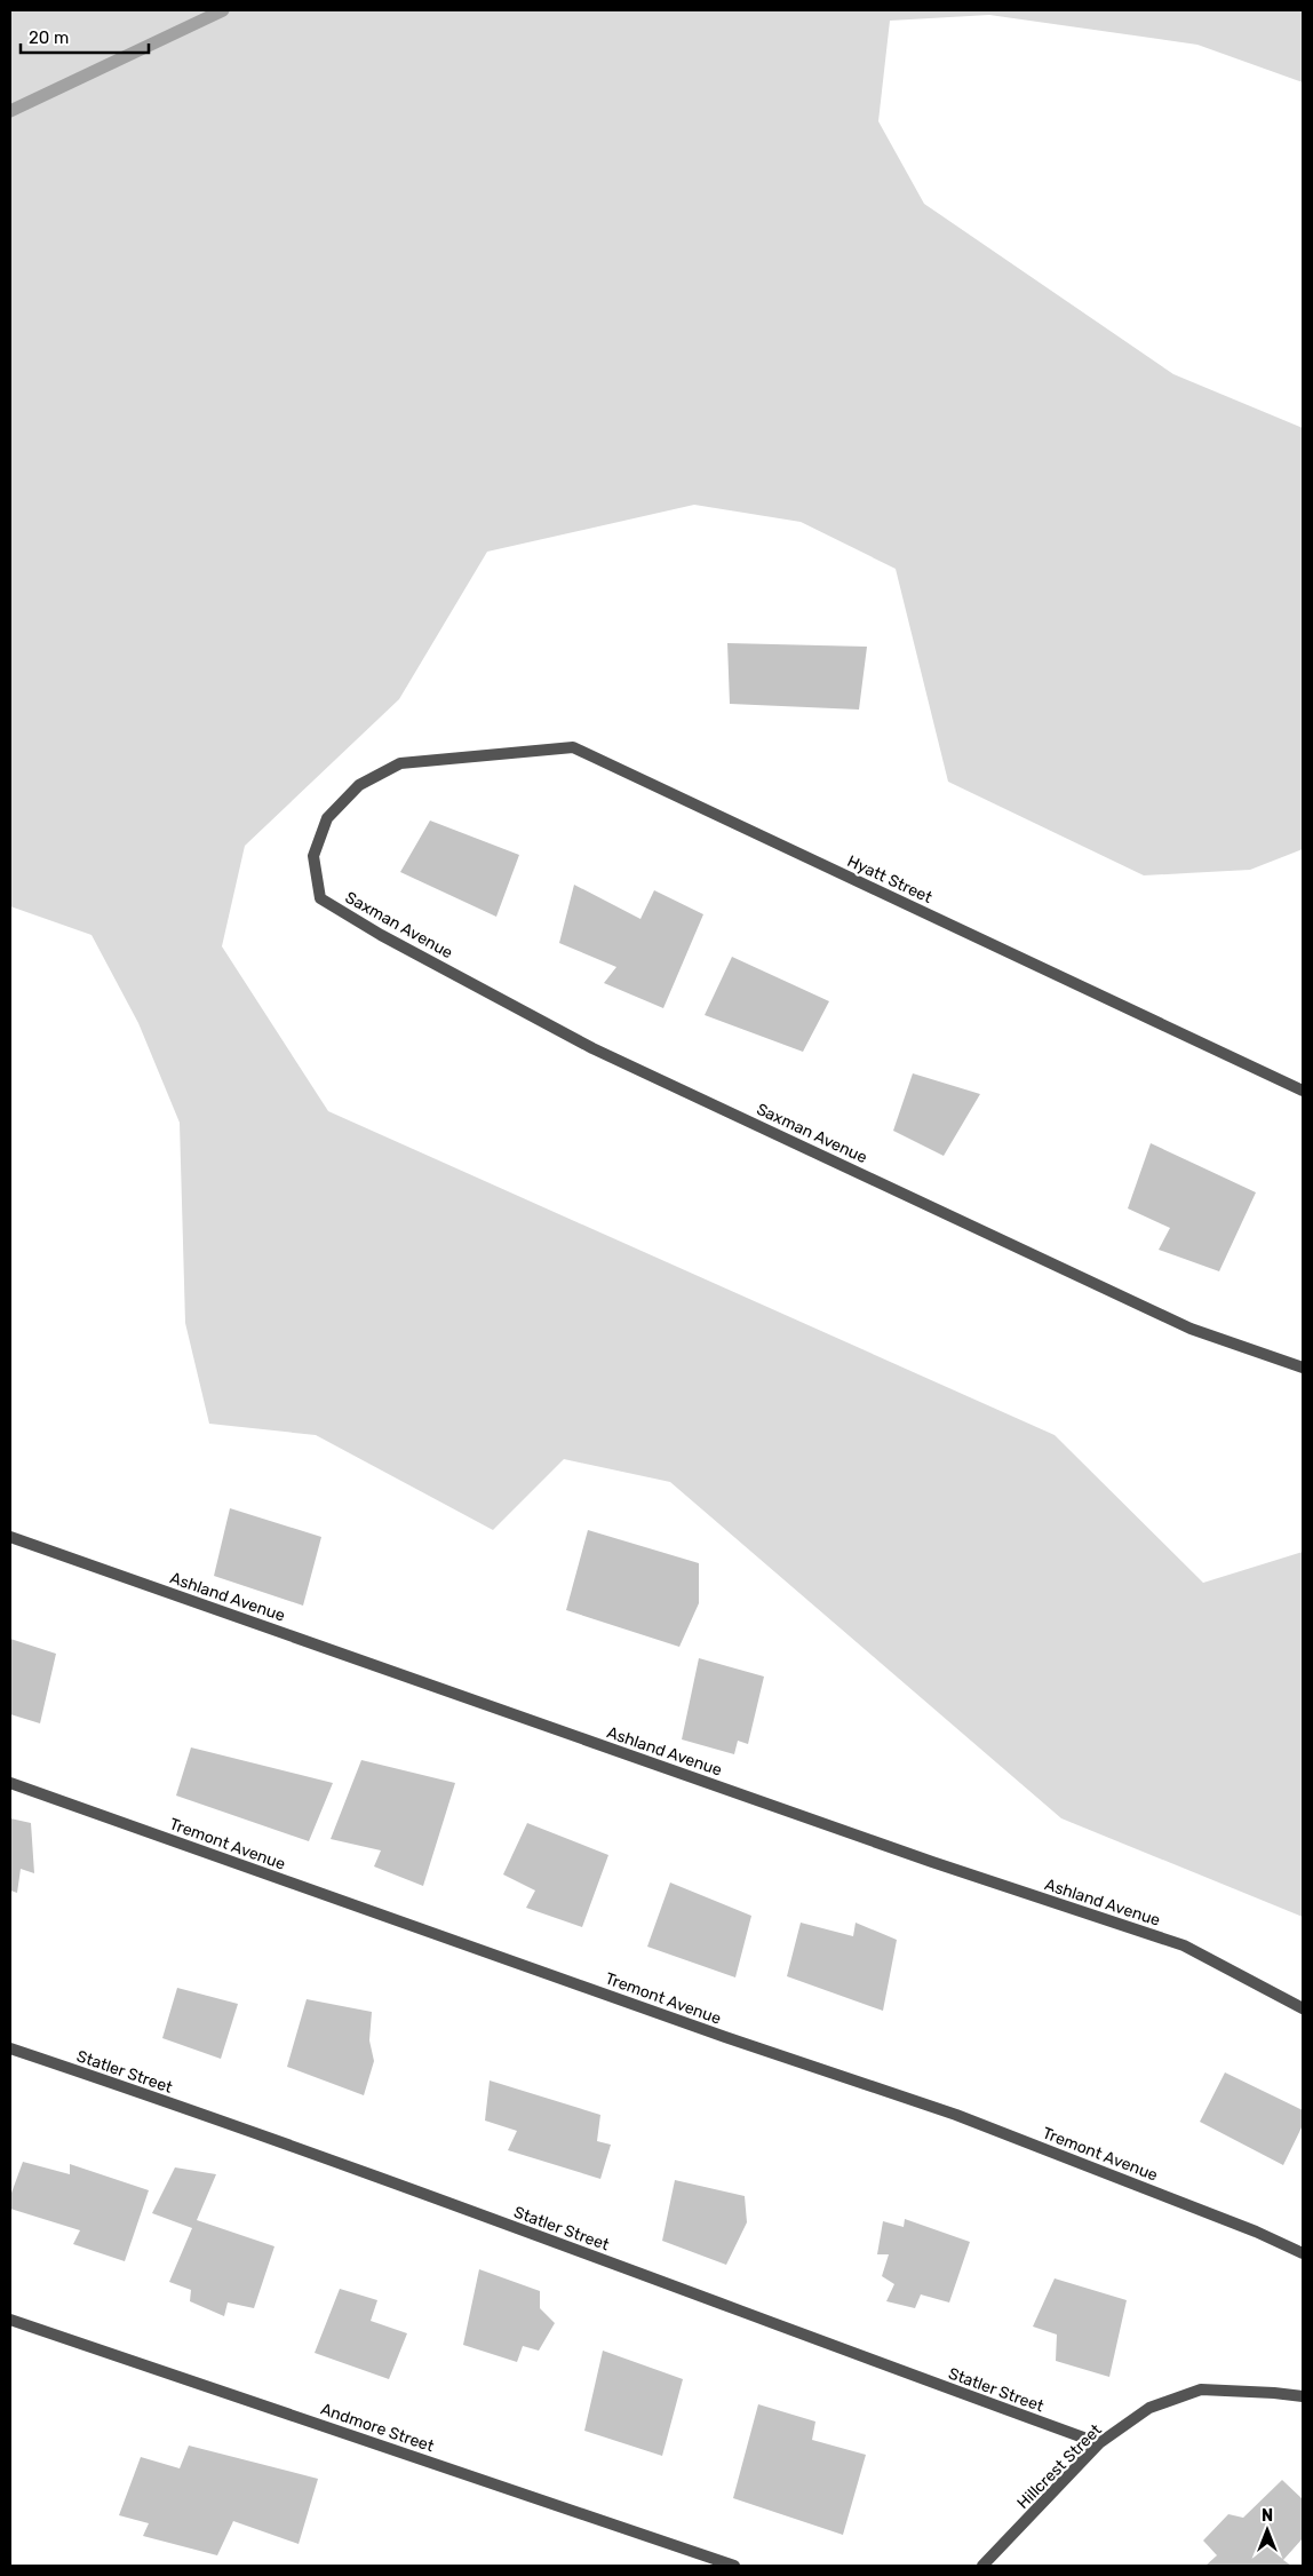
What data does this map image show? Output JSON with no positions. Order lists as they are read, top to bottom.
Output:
{
  "streets": {
    "street": [
      "Hyatt Street",
      "Saxman Avenue",
      "Ashland Avenue",
      "Tremont Avenue",
      "Statler Street",
      "Andmore Street",
      "Hillcrest Street"
    ]
  },
  "crossings": [
    ["Hyatt Street", "Saxman Avenue"],
    ["Statler Street", "Hillcrest Street"]
  ],
  "scale_bar": "20 m",
  "north": "top"
}
